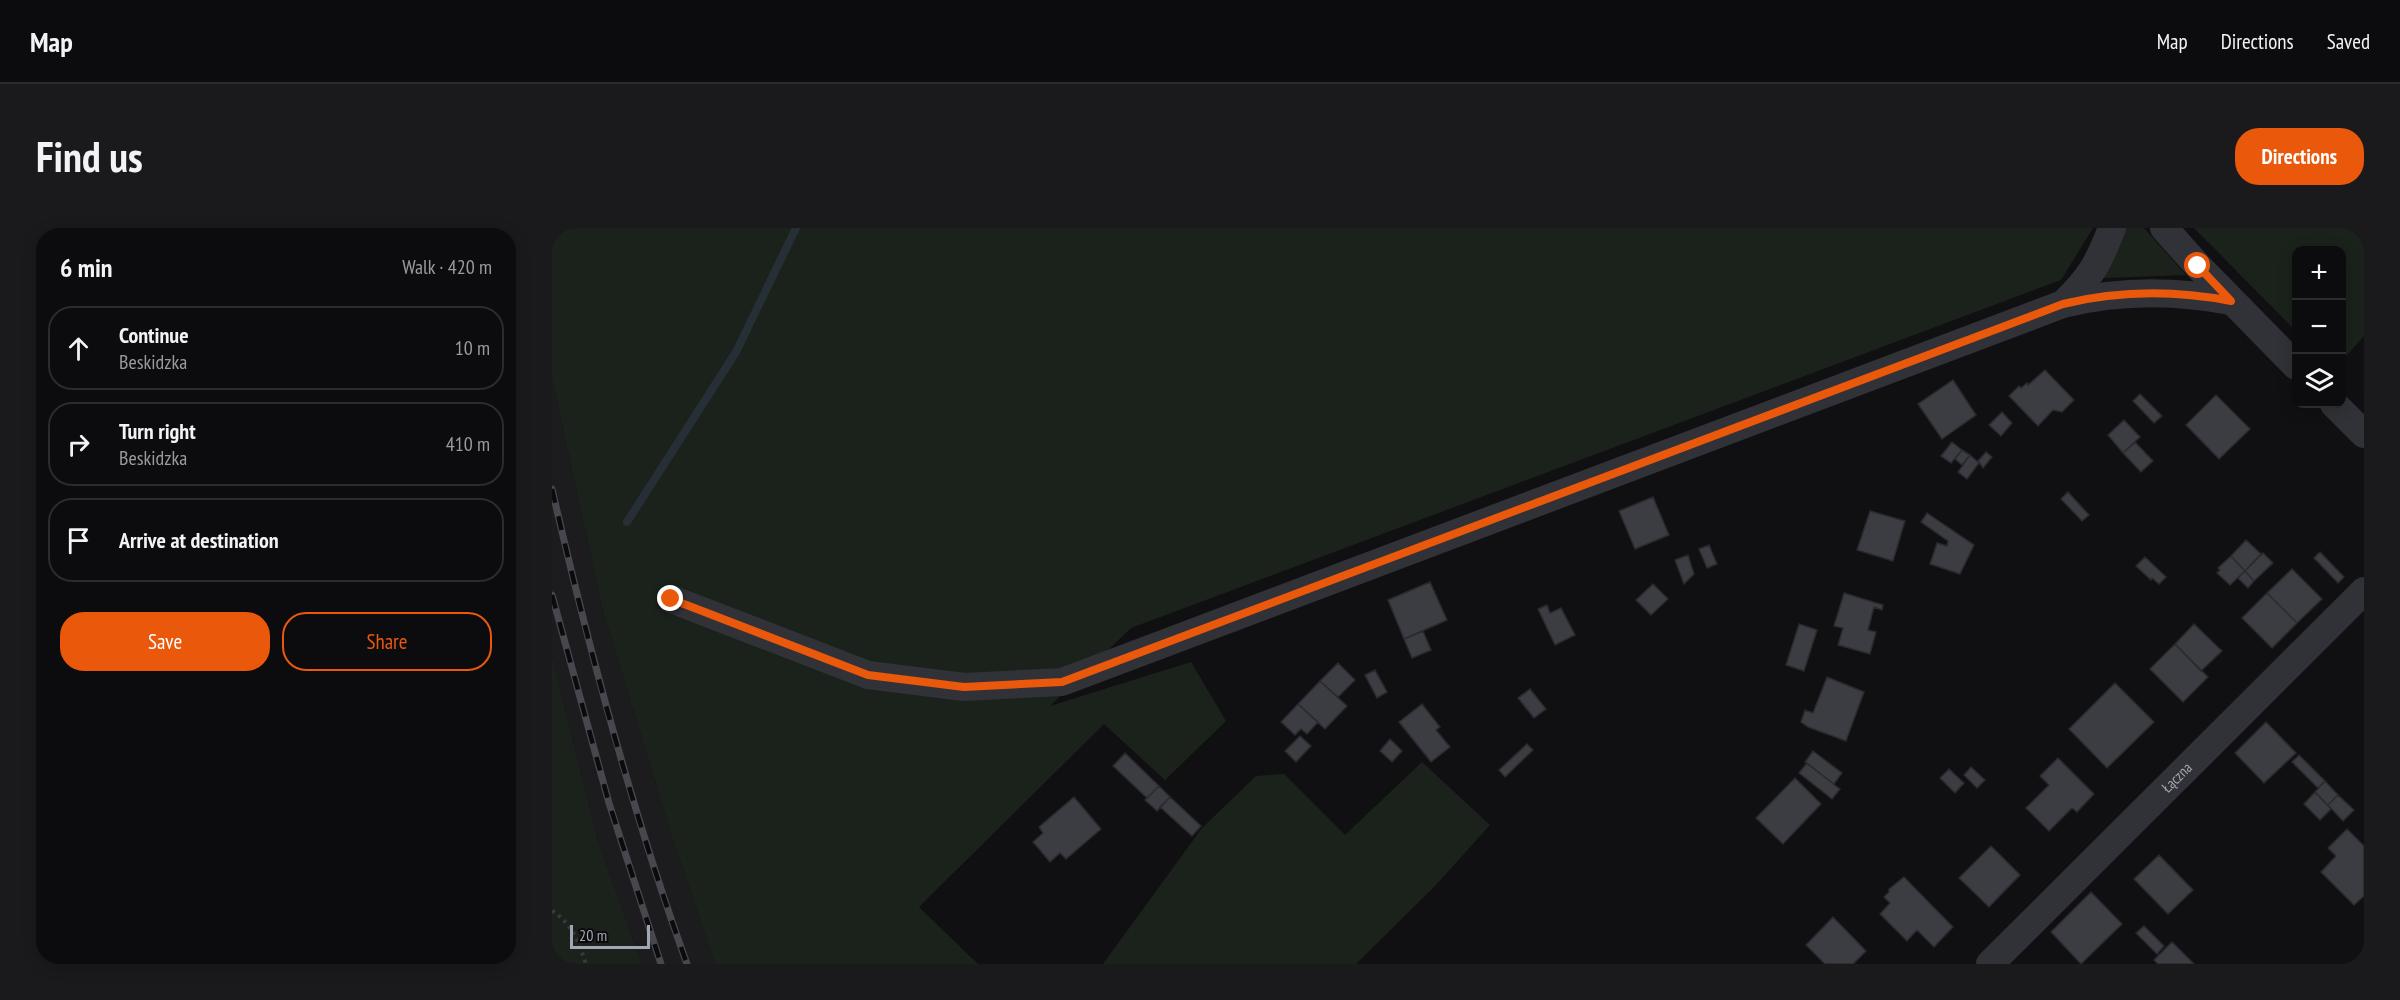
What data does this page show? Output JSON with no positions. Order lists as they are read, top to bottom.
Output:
{
  "streets": {
    "street": ["Łączna"]
  },
  "scale_bar": "20 m",
  "page": {
    "header": "Map",
    "nav": ["Map", "Directions", "Saved"],
    "buttons": [
      "Directions",
      ["Save", "Share"]
    ],
    "title": "Find us",
    "heading": ["6 min", "Walk · 420 m"],
    "map_buttons": ["+", "−"],
    "list": [
      ["Continue", "Beskidzka", "10 m"],
      ["Turn right", "Beskidzka", "410 m"],
      "Arrive at destination"
    ],
    "scale": "20 m"
  }
}
